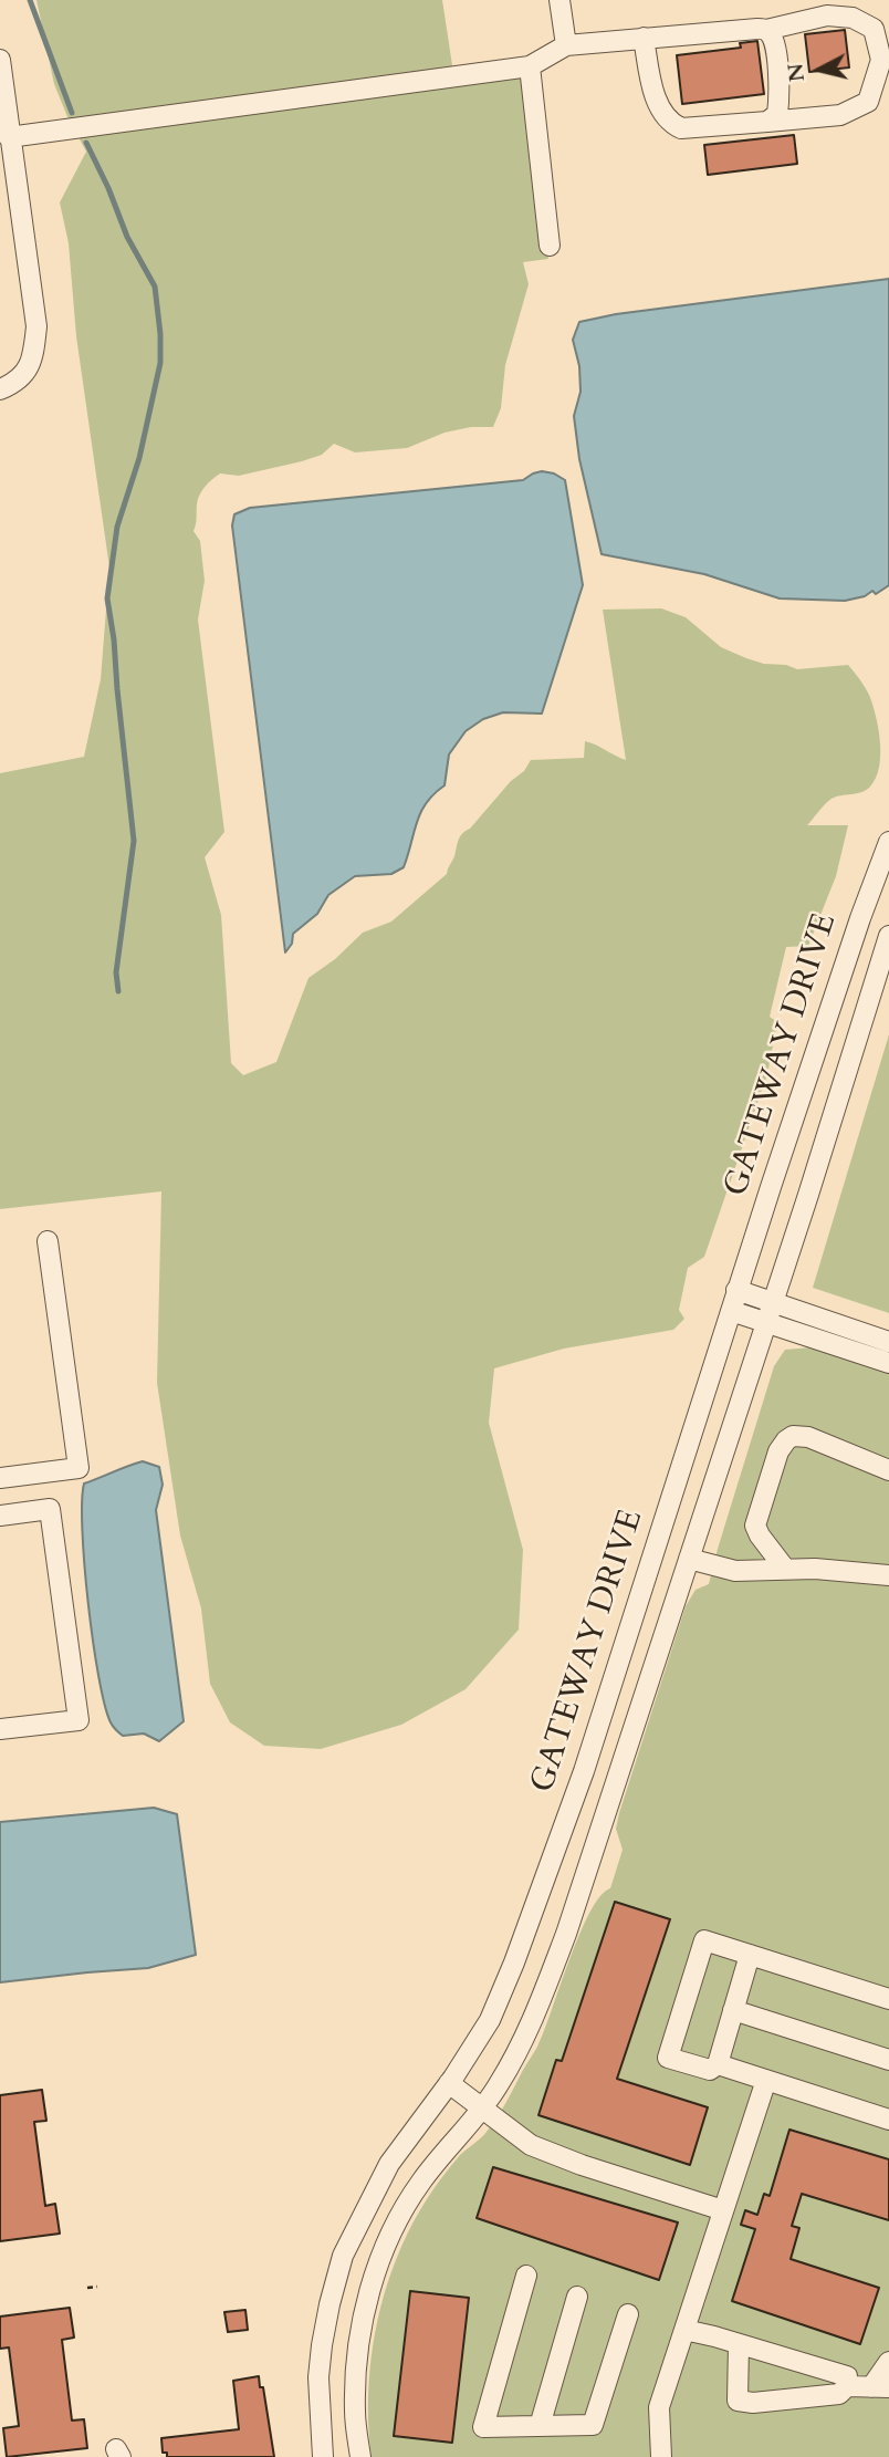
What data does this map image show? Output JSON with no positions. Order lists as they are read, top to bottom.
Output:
{
  "streets": {
    "street": ["GATEWAY DRIVE"]
  },
  "north": "left"
}
